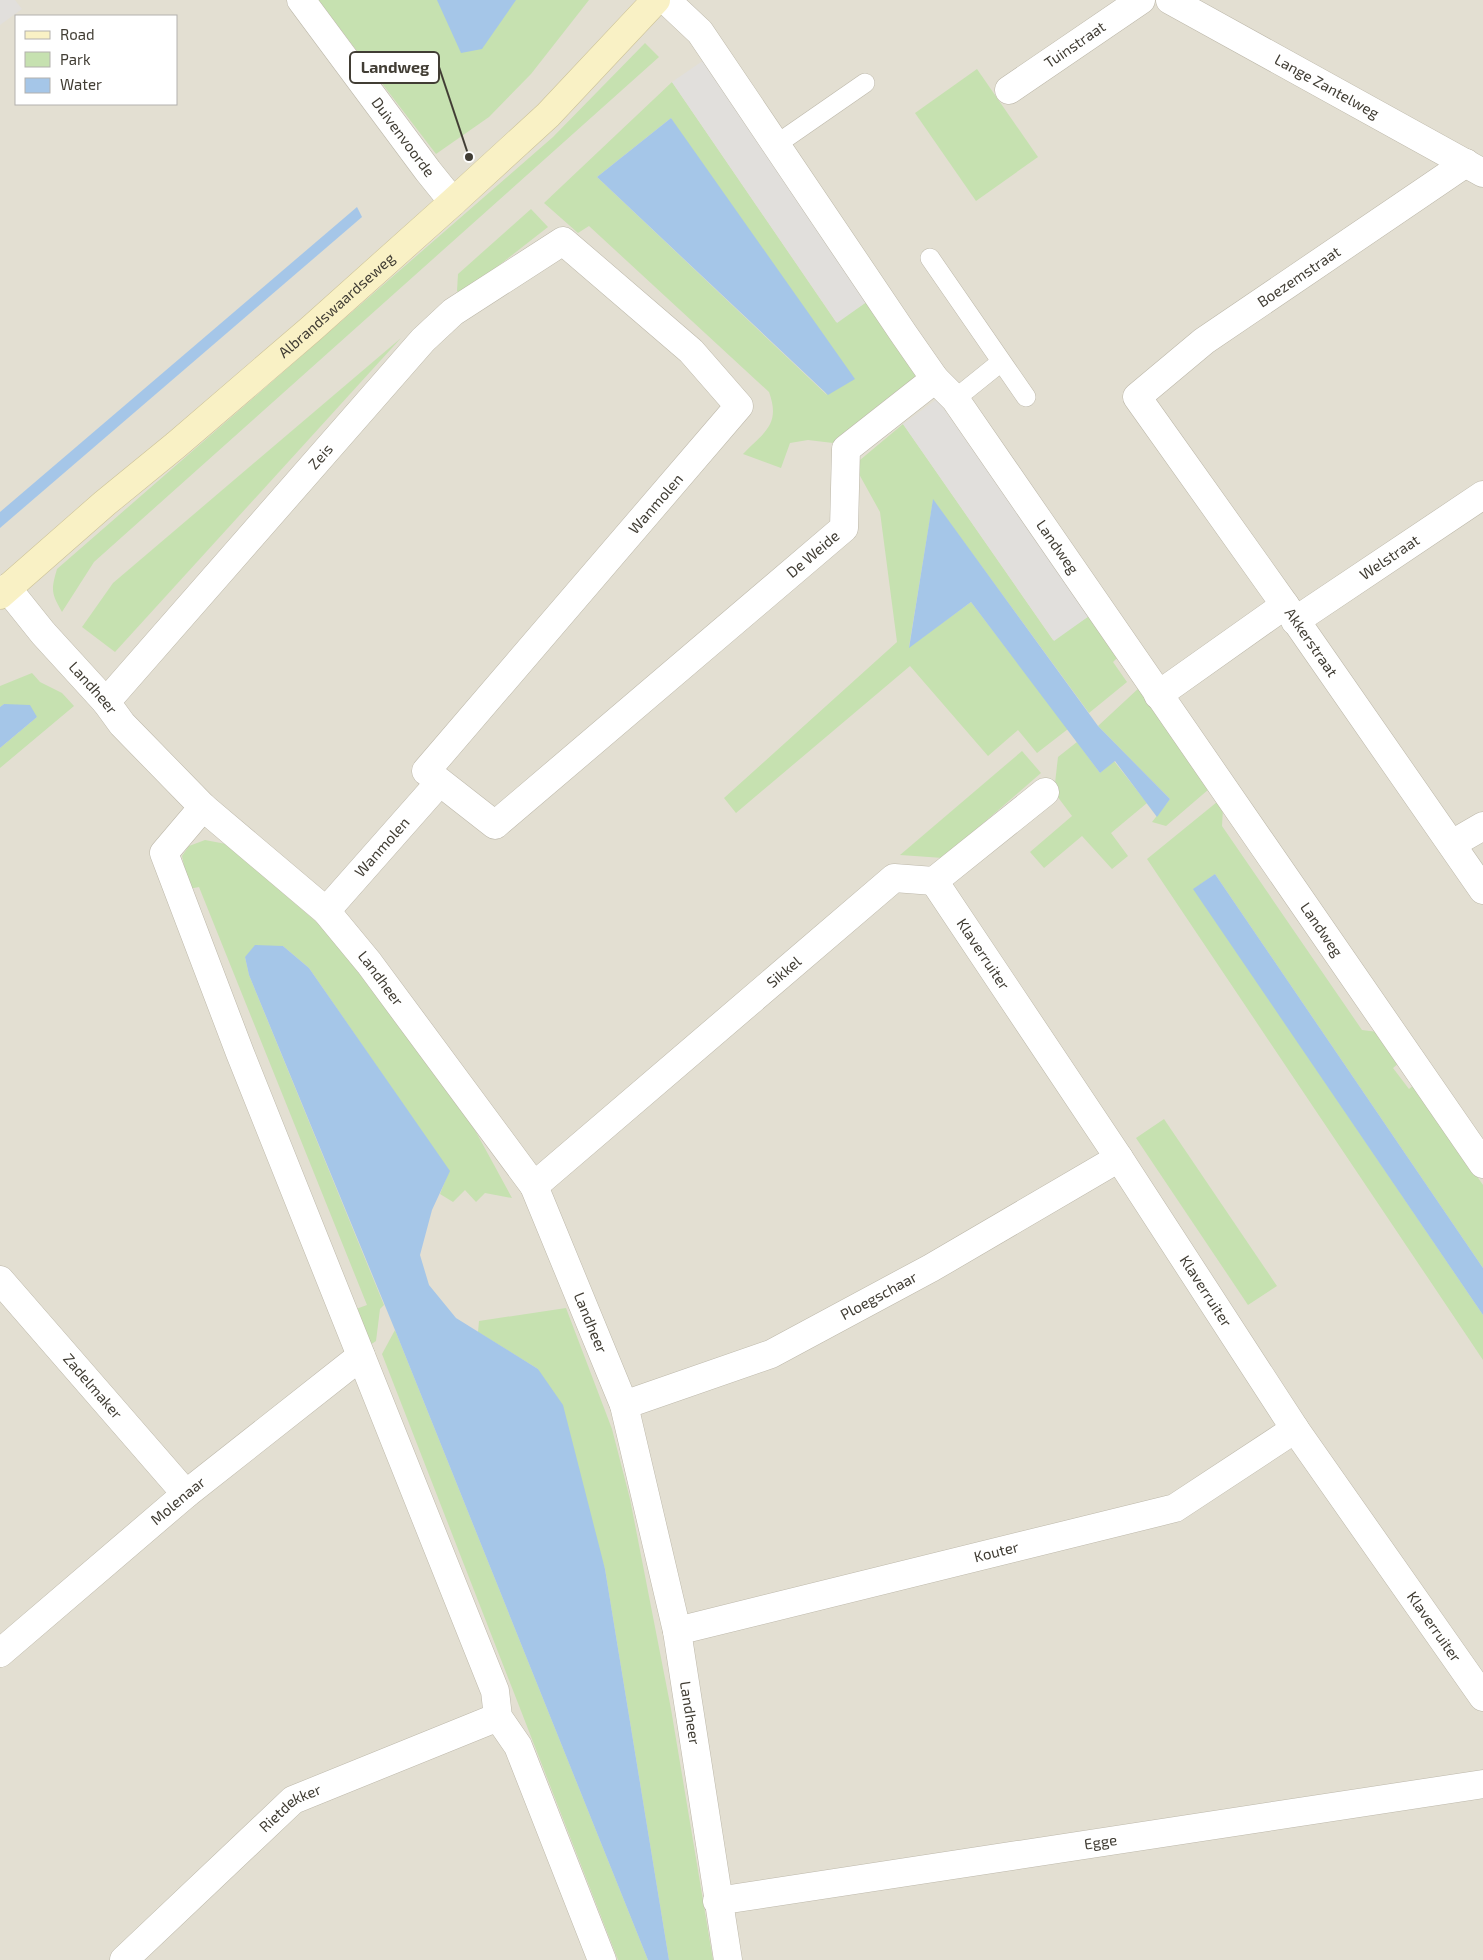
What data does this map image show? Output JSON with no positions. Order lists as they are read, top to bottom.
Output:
{
  "streets": {
    "street": [
      "Tuinstraat",
      "Lange Zantelweg",
      "Duivenvoorde",
      "Boezemstraat",
      "Albrandswaardseweg",
      "Zeis",
      "Wanmolen",
      "Landweg",
      "De Weide",
      "Welstraat",
      "Akkerstraat",
      "Landheer",
      "Klaverruiter",
      "Sikkel",
      "Ploegschaar",
      "Zadelmaker",
      "Molenaar",
      "Kouter",
      "Rietdekker",
      "Egge"
    ]
  },
  "crossings": [
    ["Lange Zantelweg", "Boezemstraat"],
    ["Duivenvoorde", "Albrandswaardseweg"],
    ["Boezemstraat", "Akkerstraat"],
    ["Albrandswaardseweg", "Landheer"],
    ["Zeis", "Wanmolen"],
    ["Zeis", "Landheer"],
    ["Wanmolen", "De Weide"],
    ["Wanmolen", "Landheer"],
    ["Landweg", "De Weide"],
    ["Welstraat", "Akkerstraat"],
    ["Landheer", "Sikkel"],
    ["Landheer", "Ploegschaar"],
    ["Landheer", "Kouter"],
    ["Landheer", "Egge"],
    ["Klaverruiter", "Sikkel"],
    ["Klaverruiter", "Ploegschaar"],
    ["Klaverruiter", "Kouter"],
    ["Zadelmaker", "Molenaar"]
  ],
  "places": ["Landweg"],
  "legend": ["Road", "Park", "Water"]
}
